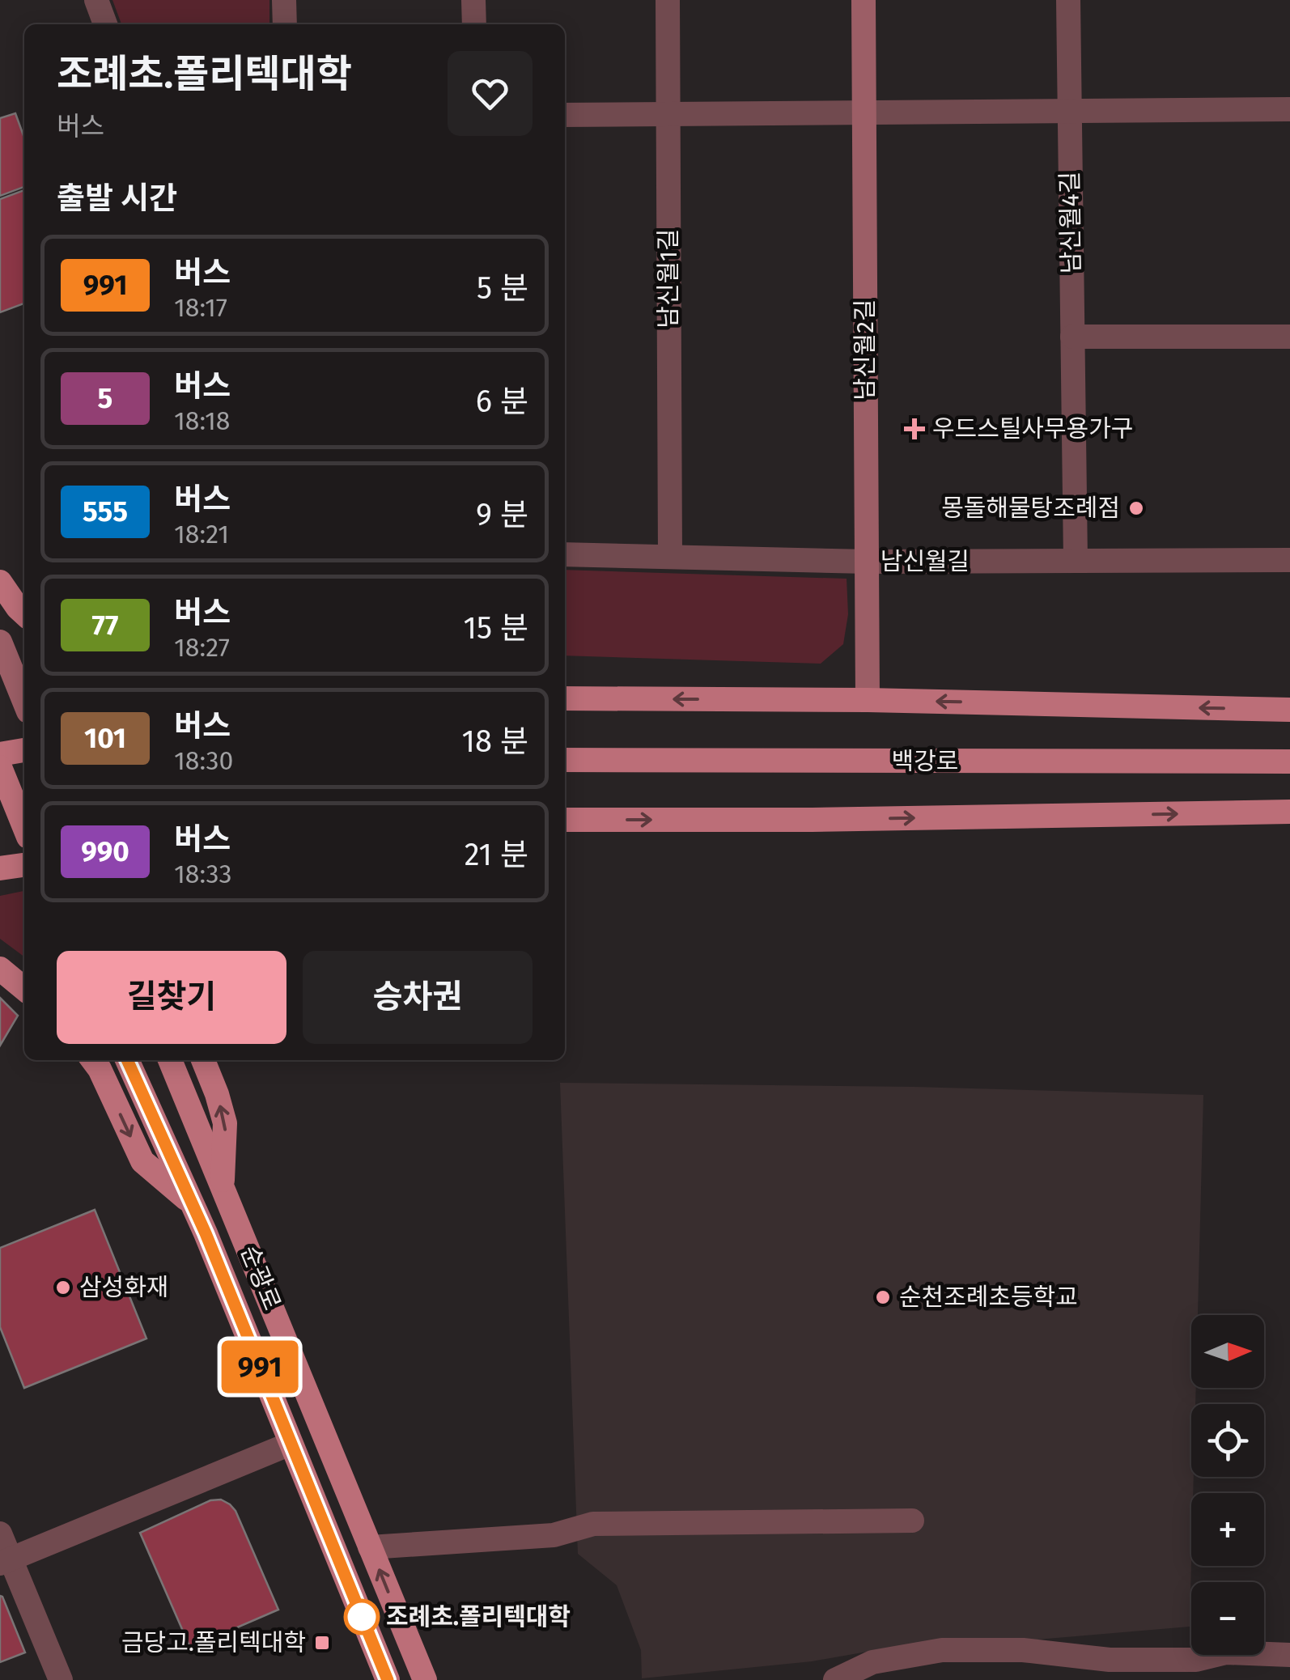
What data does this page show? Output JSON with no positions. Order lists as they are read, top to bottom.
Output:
{
  "streets": {
    "main road": ["백강로", "순광로"],
    "street": [
      "남신월4길",
      "남신월1길",
      "남신월2길",
      "남신월길"
    ]
  },
  "crossings": [
    ["남신월4길", "남신월길"],
    ["남신월1길", "남신월길"],
    ["남신월2길", "남신월길"]
  ],
  "places": {
    "health": ["우드스틸사무용가구"],
    "other": [
      "몽돌해물탕조례점",
      "삼성화재",
      "순천조례초등학교",
      "조례초.폴리텍대학"
    ],
    "transit": ["금당고.폴리텍대학"]
  },
  "lines": ["bus line 991"],
  "north": "right",
  "page": {
    "on_map": "991",
    "heading": [
      ["조례초.폴리텍대학", "버스"],
      "출발 시간"
    ],
    "list": [
      {
        "mark": "991",
        "name": "버스",
        "note": "18:17",
        "value": "5 분"
      },
      {
        "mark": "5",
        "name": "버스",
        "note": "18:18",
        "value": "6 분"
      },
      {
        "mark": "555",
        "name": "버스",
        "note": "18:21",
        "value": "9 분"
      },
      {
        "mark": "77",
        "name": "버스",
        "note": "18:27",
        "value": "15 분"
      },
      {
        "mark": "101",
        "name": "버스",
        "note": "18:30",
        "value": "18 분"
      },
      {
        "mark": "990",
        "name": "버스",
        "note": "18:33",
        "value": "21 분"
      }
    ],
    "buttons": ["길찾기", "승차권"],
    "map_buttons": ["+", "−"]
  }
}
